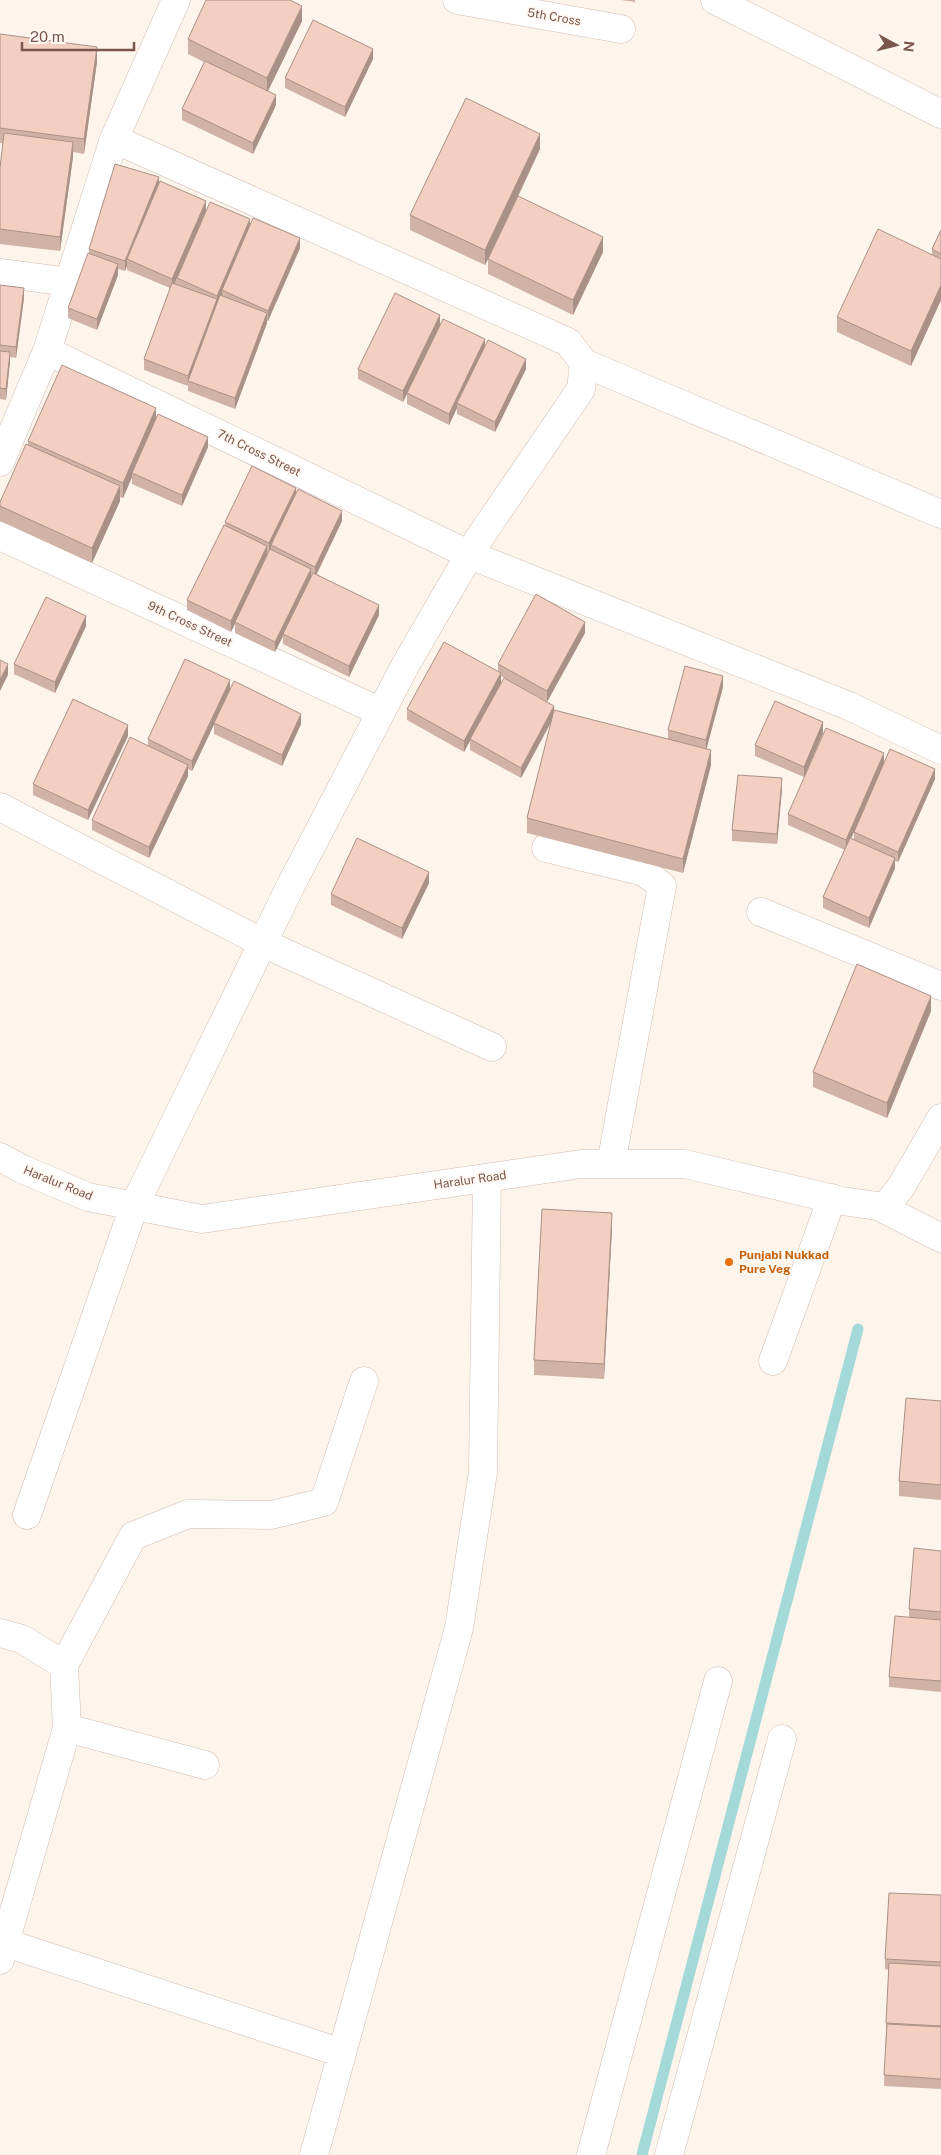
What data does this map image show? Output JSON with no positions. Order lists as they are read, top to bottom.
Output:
{
  "streets": {
    "street": [
      "5th Cross",
      "7th Cross Street",
      "9th Cross Street",
      "Haralur Road"
    ]
  },
  "places": ["Punjabi Nukkad Pure Veg"],
  "scale_bar": "20 m",
  "north": "right"
}
